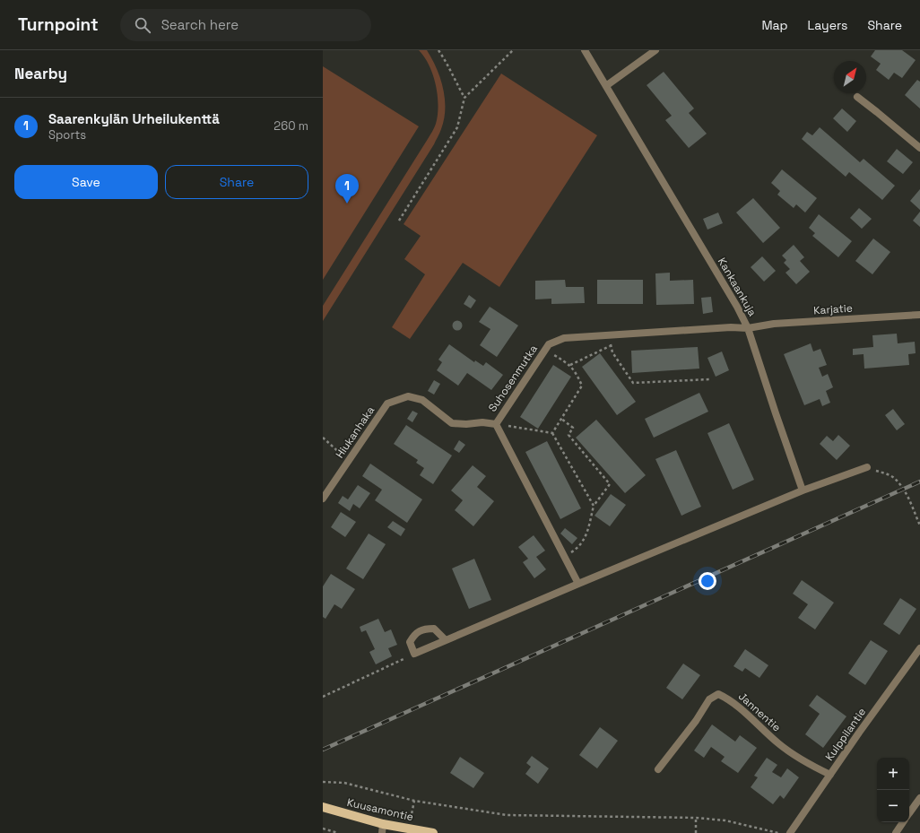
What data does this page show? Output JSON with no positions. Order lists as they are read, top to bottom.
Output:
{
  "streets": {
    "main road": ["Kuusamontie"],
    "street": [
      "Kankaankuja",
      "Karjatie",
      "Suhosenmutka",
      "Hiukanhaka",
      "Jannentie",
      "Kulppilantie"
    ]
  },
  "crossings": [
    ["Kankaankuja", "Karjatie"],
    ["Kankaankuja", "Suhosenmutka"],
    ["Karjatie", "Suhosenmutka"],
    ["Suhosenmutka", "Hiukanhaka"],
    ["Jannentie", "Kulppilantie"]
  ],
  "north": "top right",
  "page": {
    "header": "Turnpoint",
    "search": "Search here",
    "nav": ["Map", "Layers", "Share"],
    "heading": "Nearby",
    "list": [
      {
        "mark": "1",
        "name": "Saarenkylän Urheilukenttä",
        "note": "Sports",
        "value": "260 m"
      }
    ],
    "buttons": ["Save", "Share"],
    "pins": "1",
    "map_buttons": ["+", "−"]
  }
}
